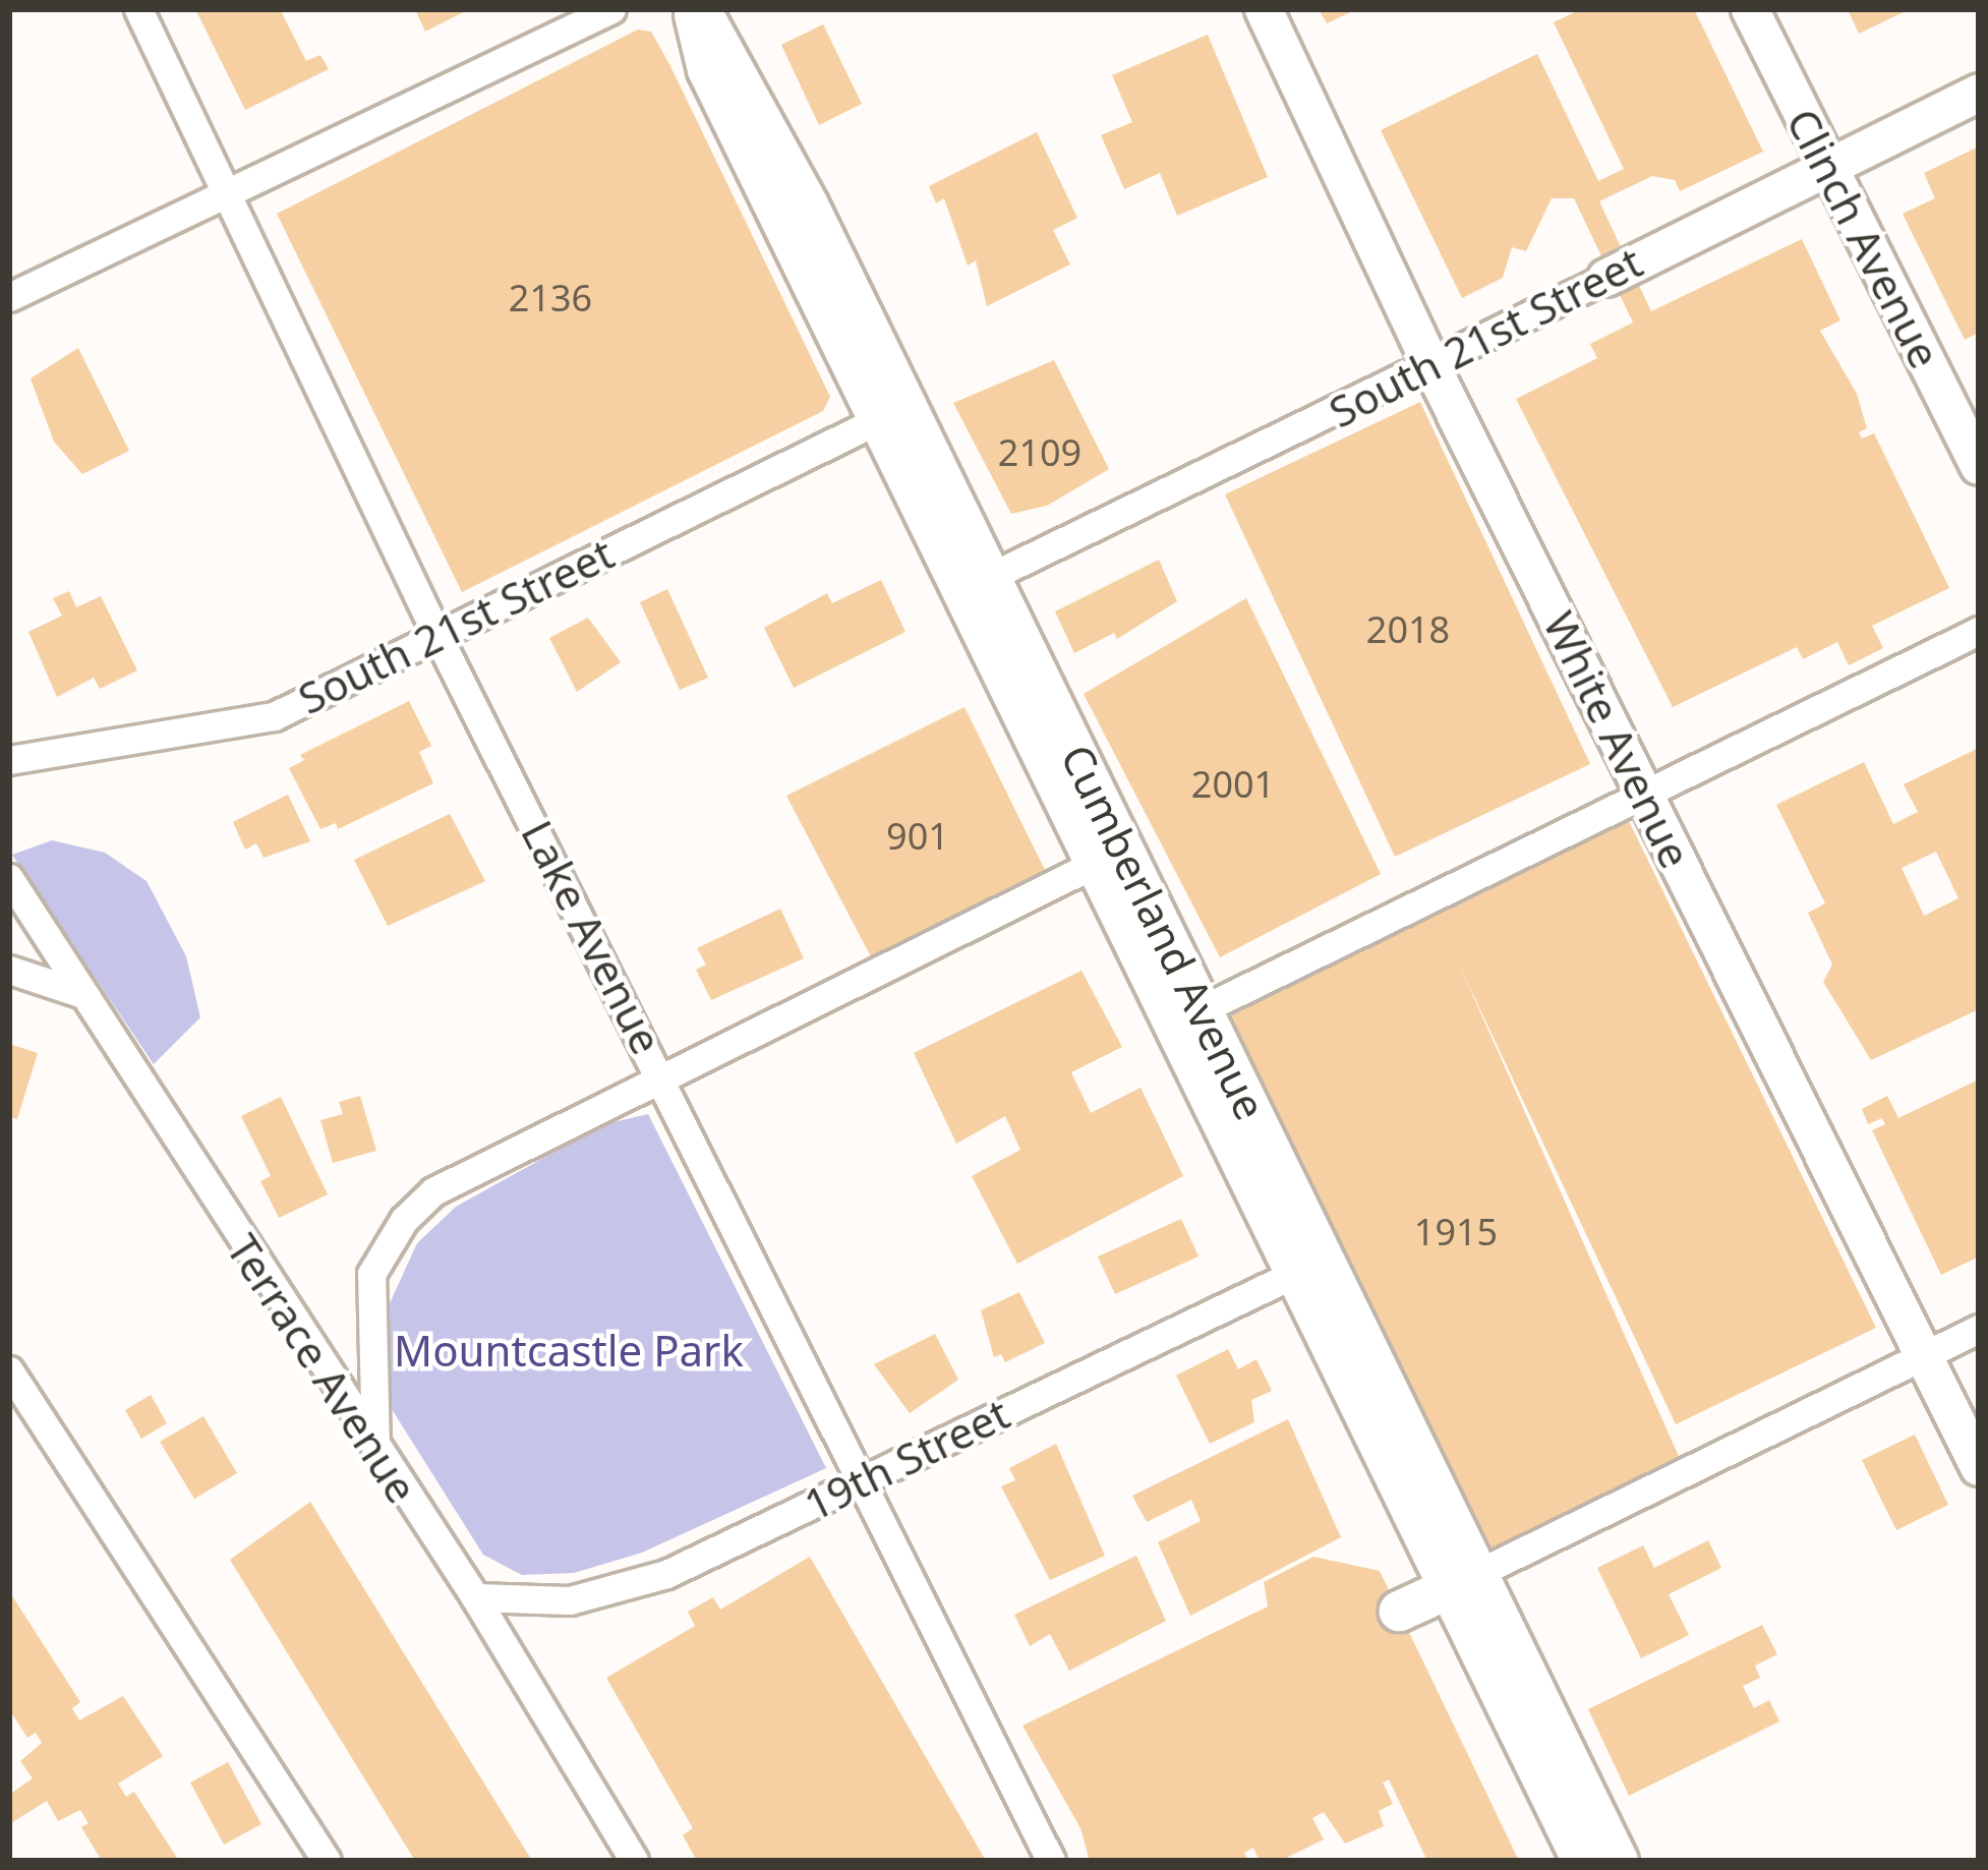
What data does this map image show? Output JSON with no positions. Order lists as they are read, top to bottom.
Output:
{
  "streets": {
    "main road": ["Cumberland Avenue"],
    "street": [
      "Clinch Avenue",
      "South 21st Street",
      "White Avenue",
      "Lake Avenue",
      "Terrace Avenue",
      "19th Street"
    ]
  },
  "crossings": [
    ["Clinch Avenue", "South 21st Street"],
    ["South 21st Street", "White Avenue"],
    ["South 21st Street", "Cumberland Avenue"],
    ["South 21st Street", "Lake Avenue"],
    ["Cumberland Avenue", "19th Street"],
    ["Lake Avenue", "19th Street"],
    ["Terrace Avenue", "19th Street"]
  ],
  "parks": ["Mountcastle Park"],
  "house_numbers": [
    "2136",
    "2109",
    "2018",
    "2001",
    "901",
    "1915"
  ]
}
